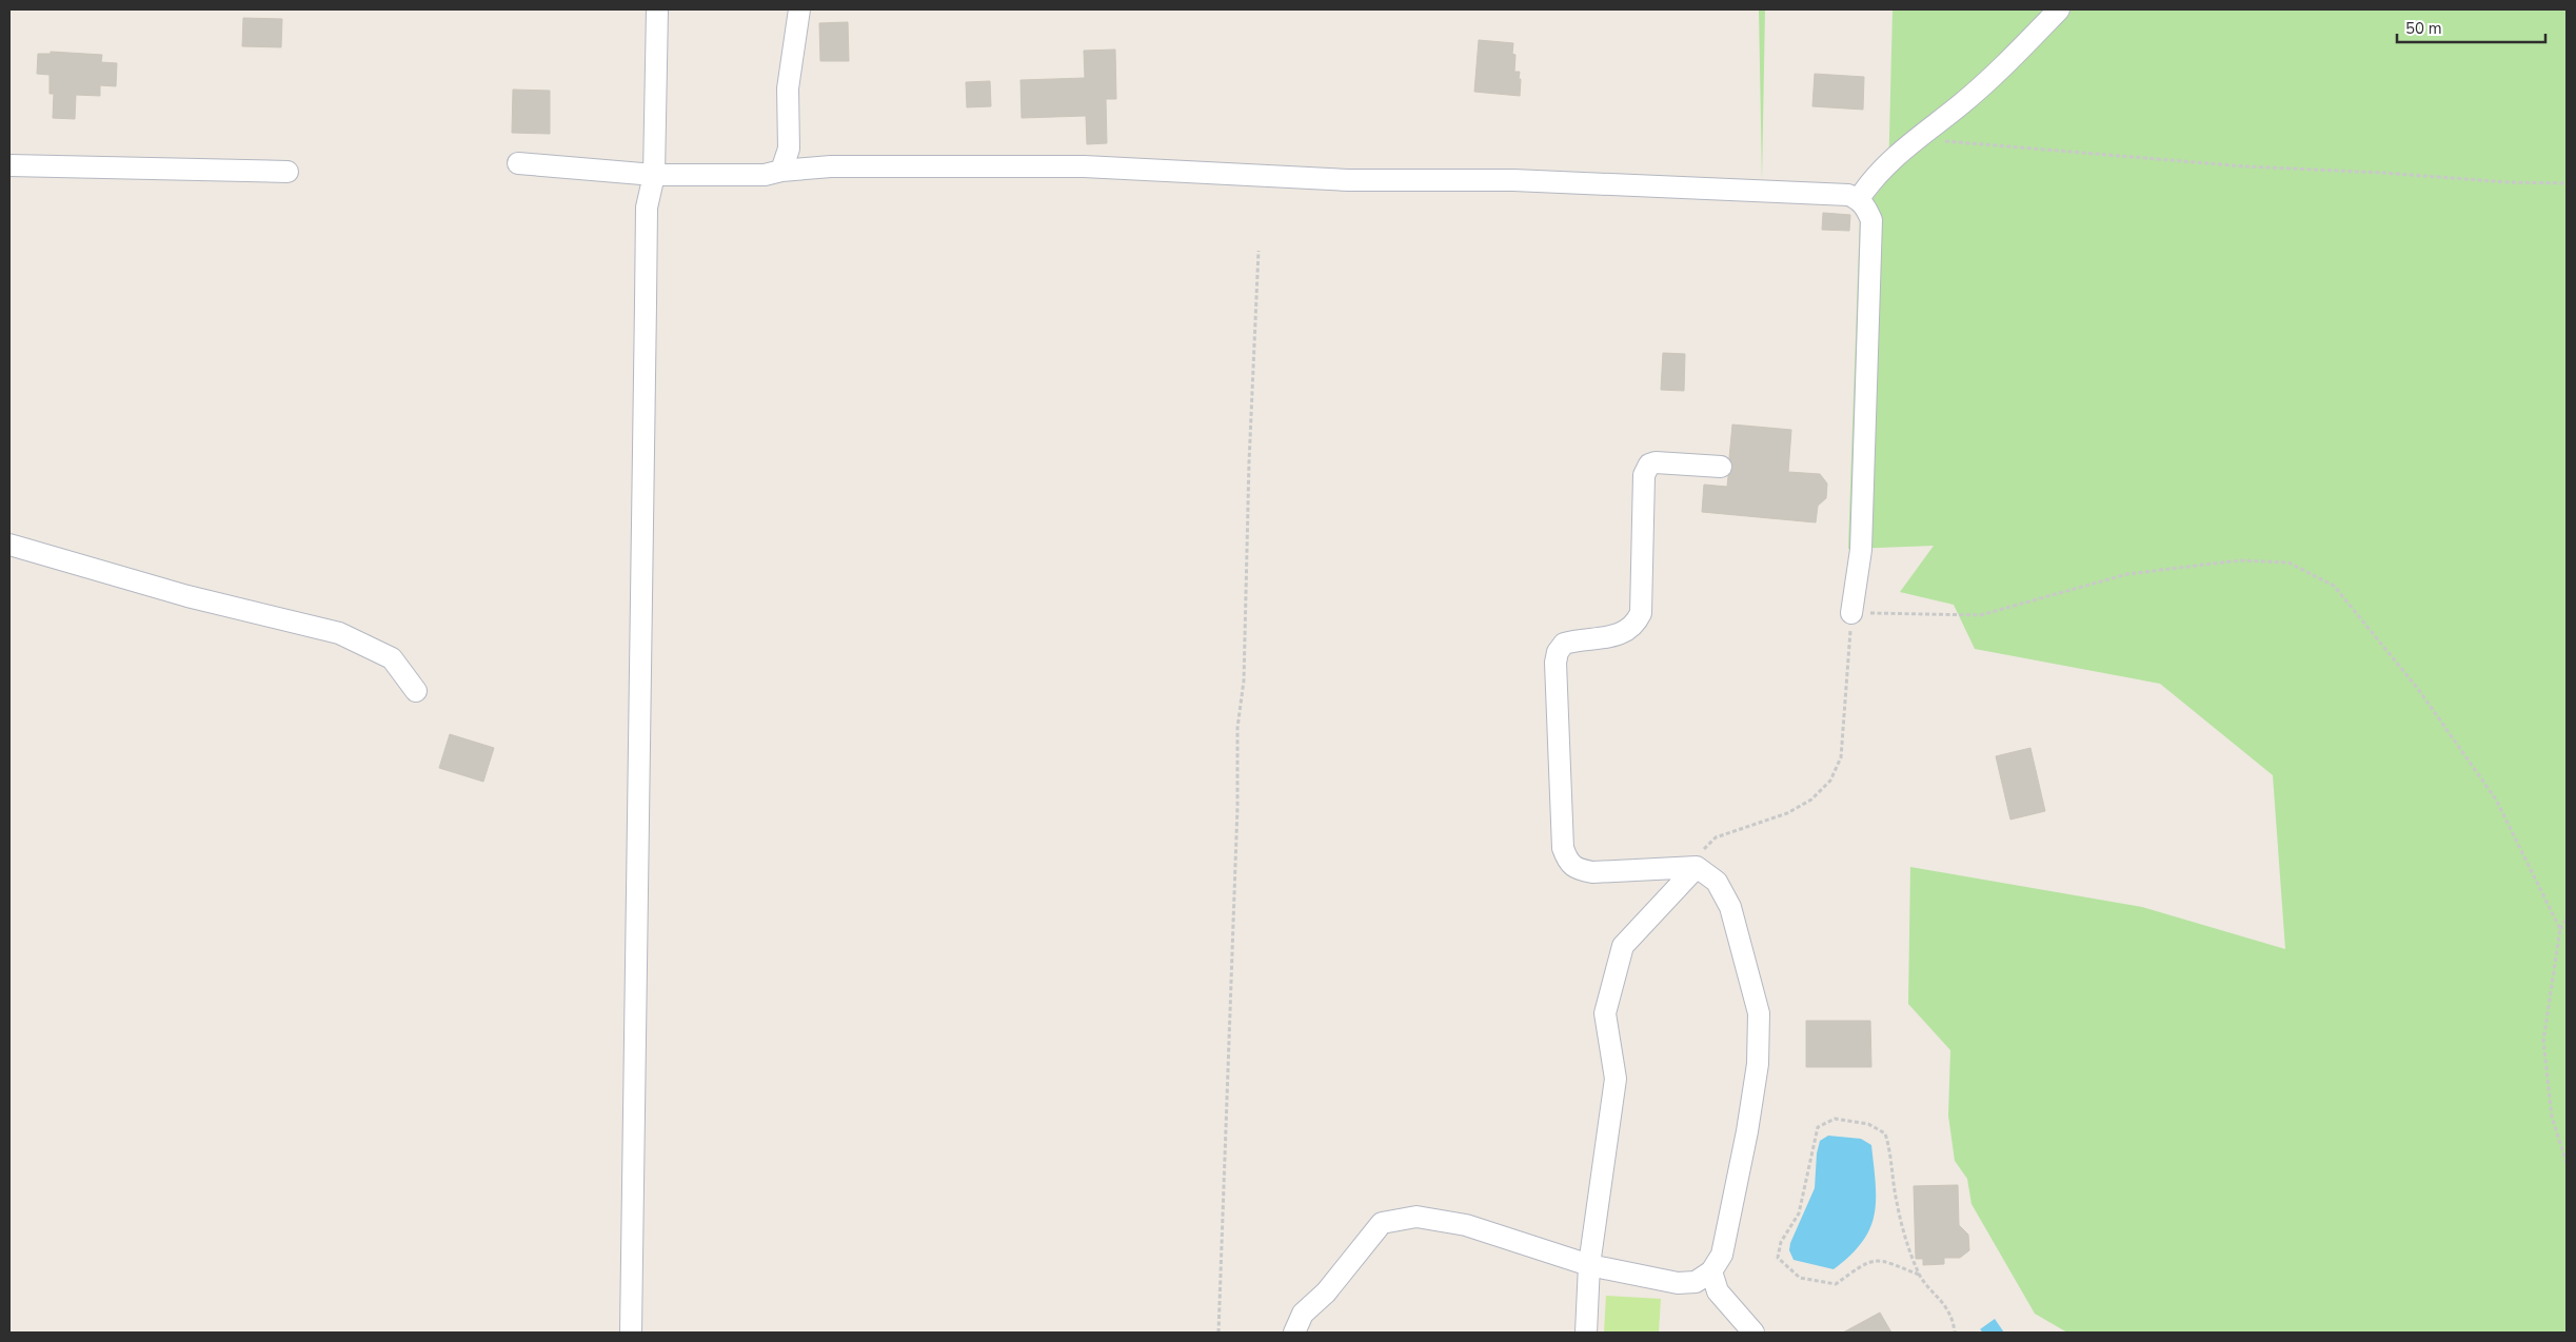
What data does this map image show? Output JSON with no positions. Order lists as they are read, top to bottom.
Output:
{
  "scale_bar": "50 m"
}
